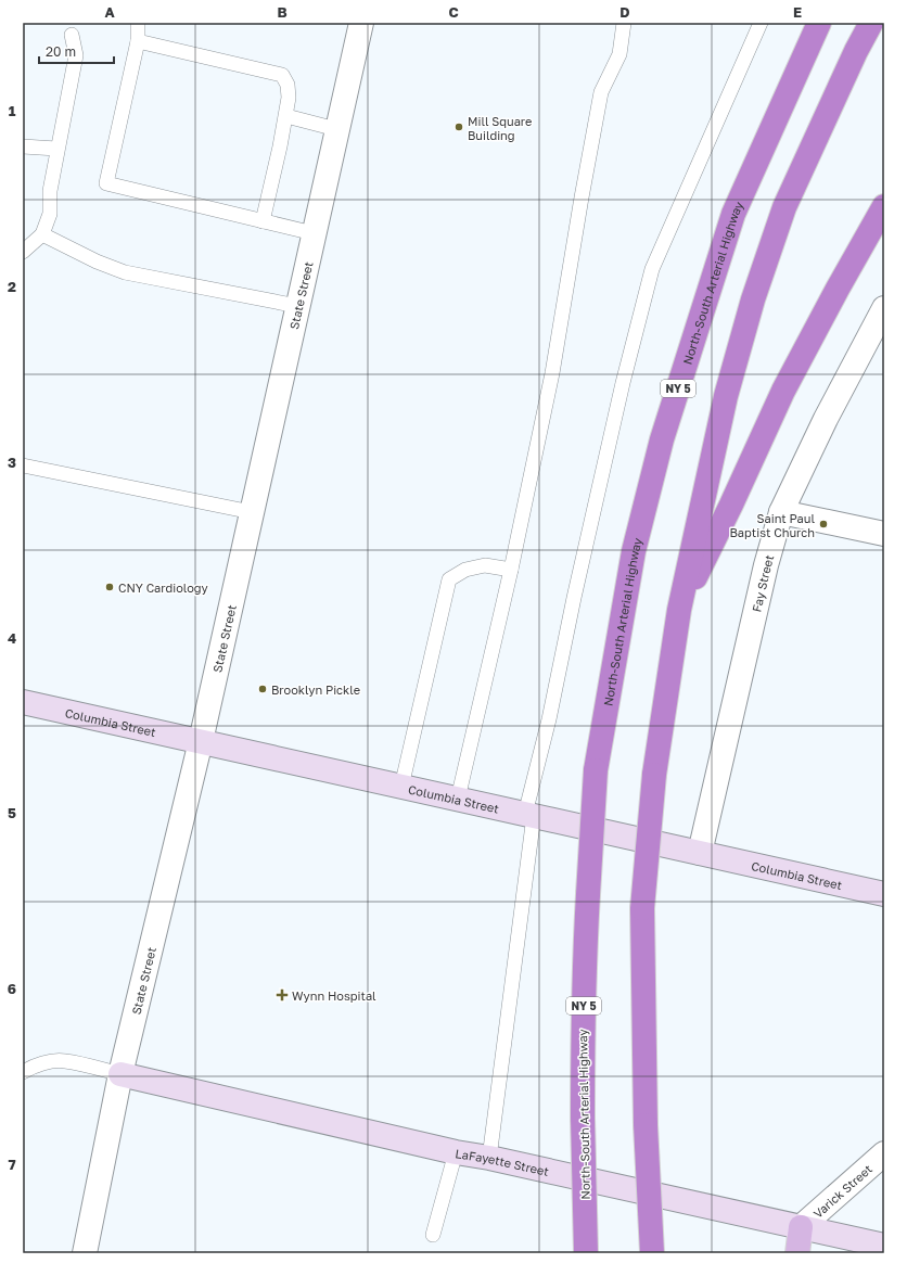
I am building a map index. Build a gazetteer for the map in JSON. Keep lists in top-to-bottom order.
{
  "streets": {
    "highway": ["North-South Arterial Highway", "NY 5"],
    "street": [
      "State Street",
      "Fay Street",
      "Columbia Street",
      "LaFayette Street",
      "Varick Street"
    ]
  },
  "crossings": [
    ["State Street", "Columbia Street"],
    ["State Street", "LaFayette Street"],
    ["Fay Street", "Columbia Street"],
    ["LaFayette Street", "Varick Street"]
  ],
  "places": {
    "other": [
      "Mill Square Building",
      "Saint Paul Baptist Church",
      "CNY Cardiology",
      "Brooklyn Pickle"
    ],
    "health": ["Wynn Hospital"]
  },
  "scale_bar": "20 m",
  "grid": {
    "columns": [
      "A",
      "B",
      "C",
      "D",
      "E"
    ],
    "rows": [
      "1",
      "2",
      "3",
      "4",
      "5",
      "6",
      "7"
    ]
  }
}
